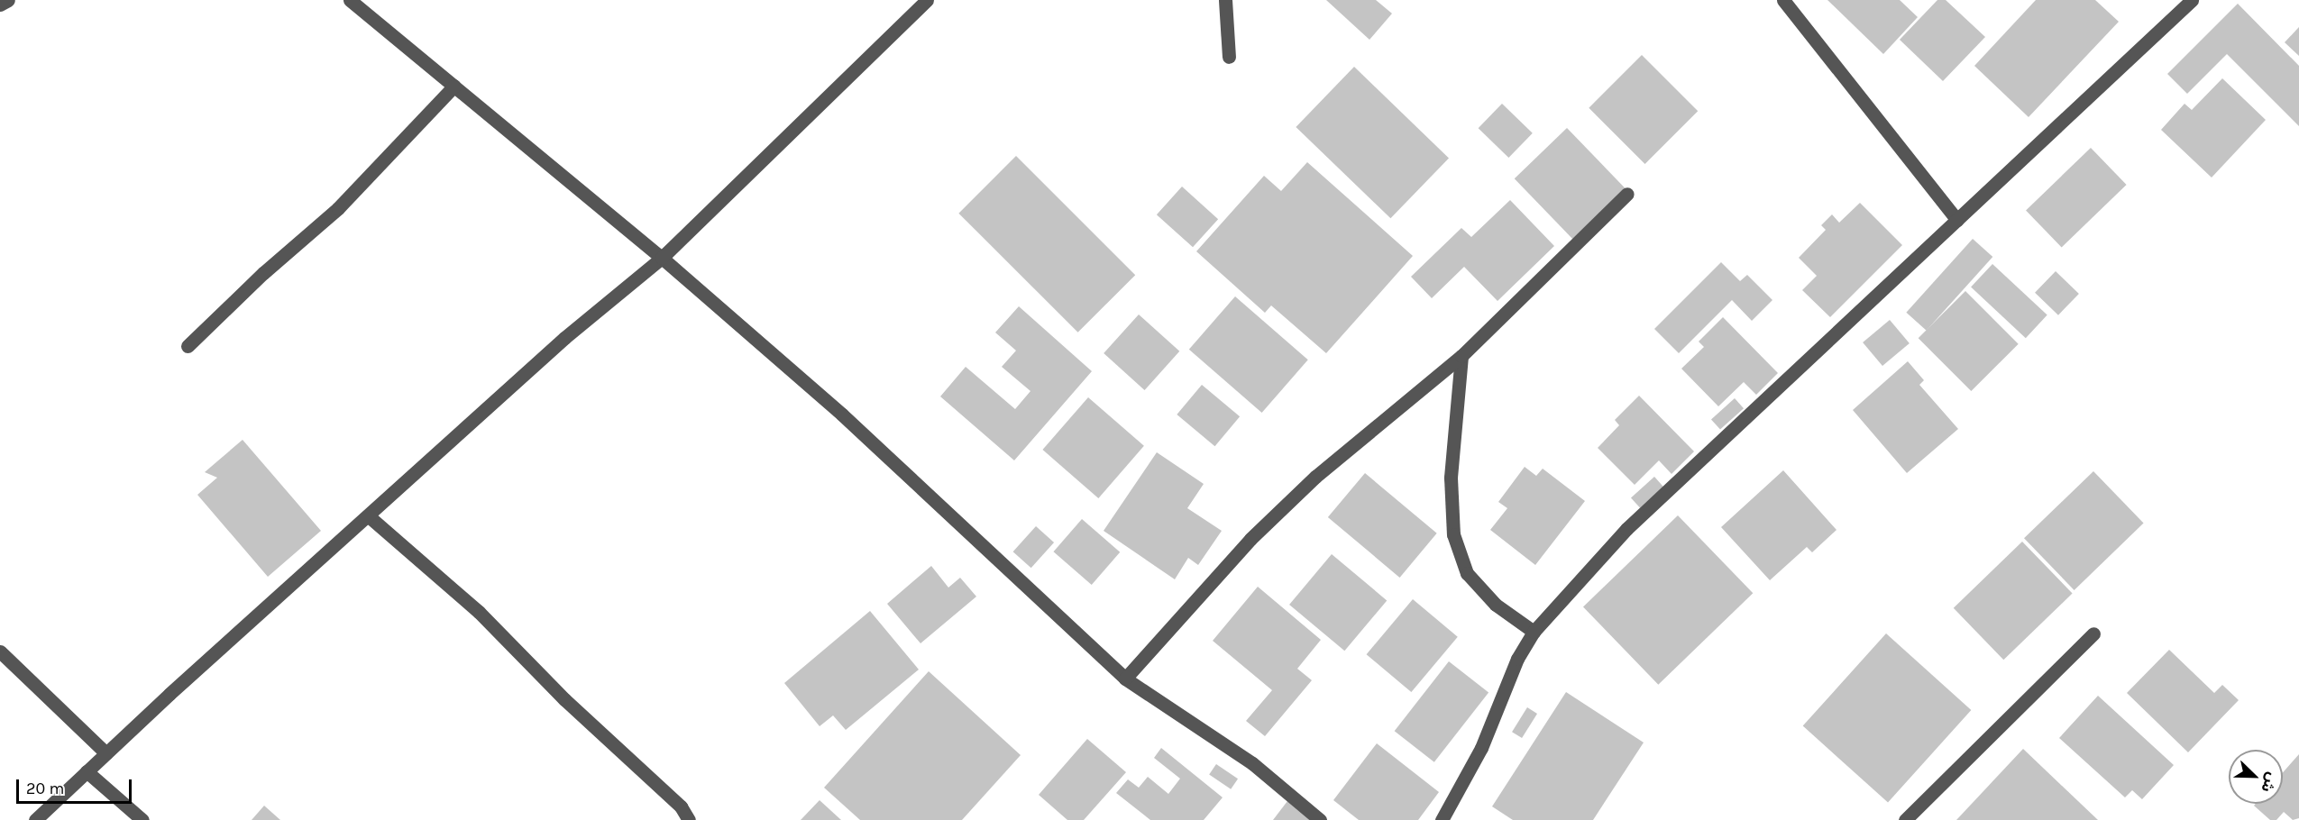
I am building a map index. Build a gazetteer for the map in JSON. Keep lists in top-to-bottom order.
{
  "scale_bar": "20 m",
  "north": "bottom right"
}
